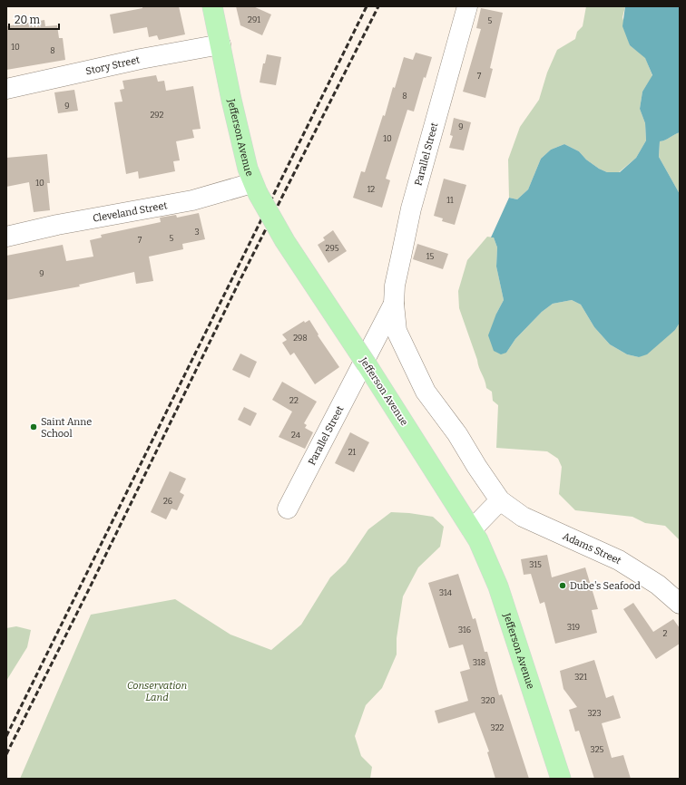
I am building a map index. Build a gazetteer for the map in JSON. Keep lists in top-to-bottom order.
{
  "streets": {
    "main road": ["Jefferson Avenue"],
    "street": [
      "Story Street",
      "Parallel Street",
      "Cleveland Street",
      "Adams Street"
    ]
  },
  "crossings": [
    ["Story Street", "Jefferson Avenue"],
    ["Jefferson Avenue", "Cleveland Street"],
    ["Parallel Street", "Adams Street"]
  ],
  "parks": ["Conservation Land"],
  "places": ["Saint Anne School", "Dube's Seafood"],
  "house_numbers": [
    "291",
    "5",
    "10",
    "8",
    "7",
    "8",
    "9",
    "292",
    "9",
    "10",
    "10",
    "12",
    "11",
    "3",
    "5",
    "7",
    "295",
    "15",
    "9",
    "298",
    "22",
    "24",
    "21",
    "26",
    "315",
    "314",
    "319",
    "316",
    "2",
    "318",
    "321",
    "320",
    "323",
    "322",
    "325"
  ],
  "scale_bar": "20 m"
}
